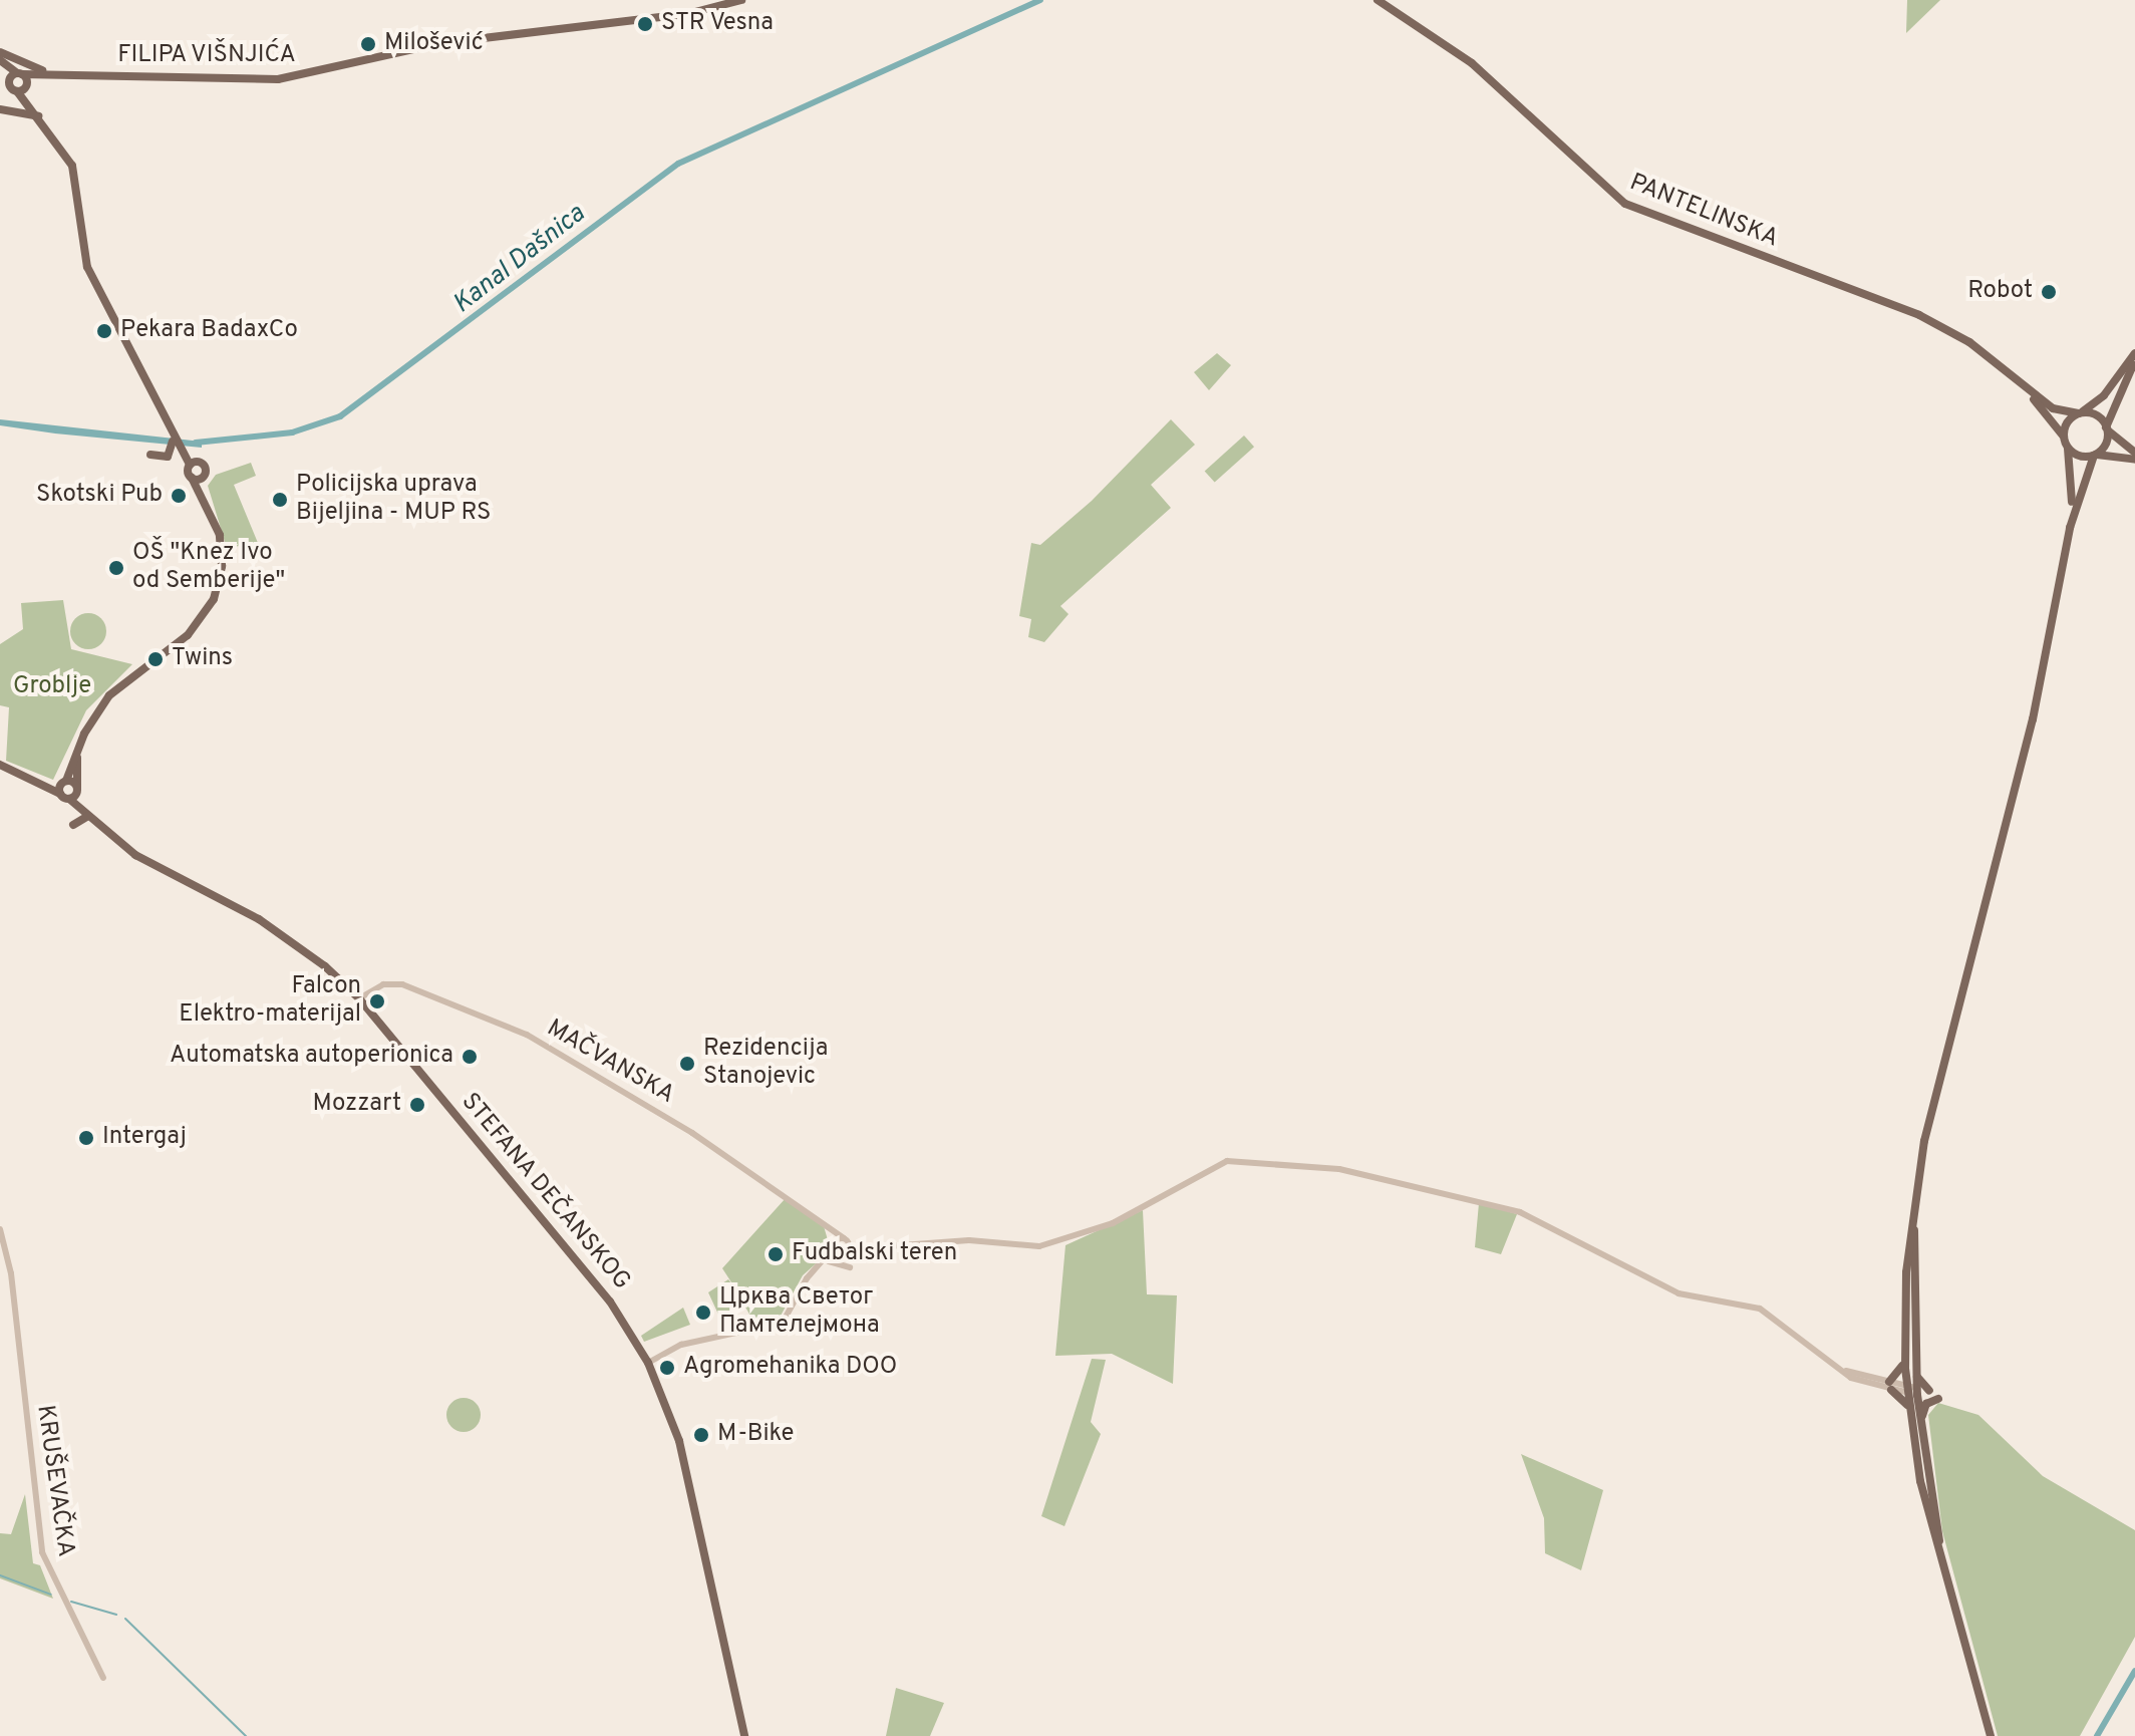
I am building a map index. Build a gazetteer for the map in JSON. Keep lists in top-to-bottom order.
{
  "streets": {
    "main road": ["FILIPA VIŠNJIĆA", "PANTELINSKA", "STEFANA DEČANSKOG"],
    "street": ["MAČVANSKA", "KRUŠEVAČKA"]
  },
  "crossings": [
    ["MAČVANSKA", "STEFANA DEČANSKOG"]
  ],
  "water": ["Kanal Dašnica"],
  "parks": ["Groblje"],
  "places": [
    "STR Vesna",
    "Milošević",
    "Robot",
    "Pekara BadaxCo",
    "Skotski Pub",
    "Policijska uprava Bijeljina - MUP RS",
    "OŠ \"Knez Ivo od Semberije\"",
    "Twins",
    "Falcon Elektro-materijal",
    "Automatska autoperionica",
    "Rezidencija Stanojevic",
    "Mozzart",
    "Intergaj",
    "Fudbalski teren",
    "Црква Светог Памтелејмона",
    "Agromehanika DOO",
    "M-Bike"
  ]
}
